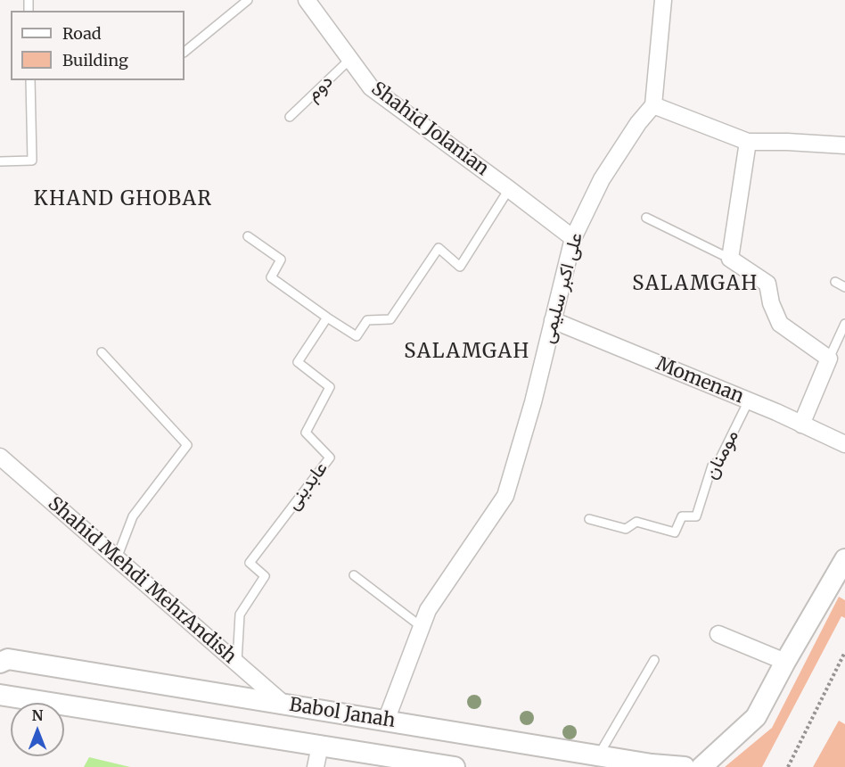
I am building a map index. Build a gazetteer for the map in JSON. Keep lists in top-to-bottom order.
{
  "streets": {
    "street": [
      "Shahid Jolanian",
      "علی اکبر سلیمی",
      "Momenan",
      "Shahid Mehdi MehrAndish",
      "Babol Janah"
    ],
    "lane": ["دوم", "مومنان", "عابدینی"]
  },
  "crossings": [
    ["دوم", "Shahid Jolanian"],
    ["Shahid Jolanian", "علی اکبر سلیمی"],
    ["علی اکبر سلیمی", "Momenan"],
    ["علی اکبر سلیمی", "Babol Janah"],
    ["Momenan", "مومنان"],
    ["عابدینی", "Shahid Mehdi MehrAndish"],
    ["Shahid Mehdi MehrAndish", "Babol Janah"]
  ],
  "districts": ["KHAND GHOBAR", "SALAMGAH", "SALAMGAH"],
  "legend": ["Road", "Building"],
  "north": "top"
}
